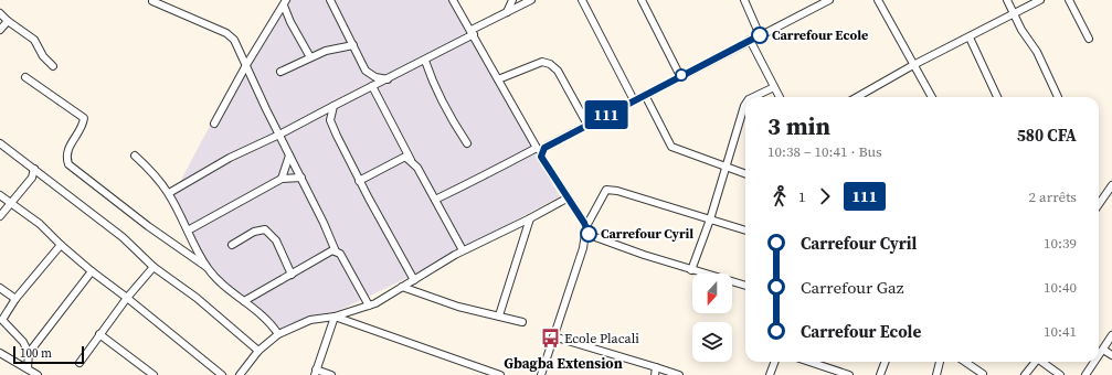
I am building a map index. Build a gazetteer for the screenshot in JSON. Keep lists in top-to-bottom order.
{
  "districts": ["Gbagba Extension"],
  "places": {
    "other": ["Carrefour Ecole", "Carrefour Cyril"],
    "bus stop": ["Ecole Placali"]
  },
  "lines": ["bus line 111"],
  "scale_bar": "100 m",
  "north": "bottom",
  "page": {
    "on_map": "111",
    "heading": ["3 min", "10:38 – 10:41 · Bus", "580 CFA"],
    "legs": ["1", "111", "2 arrêts"],
    "list": [
      {
        "name": "Carrefour Cyril",
        "value": "10:39"
      },
      {
        "name": "Carrefour Gaz",
        "value": "10:40"
      },
      {
        "name": "Carrefour Ecole",
        "value": "10:41"
      }
    ],
    "scale": "100 m"
  }
}
